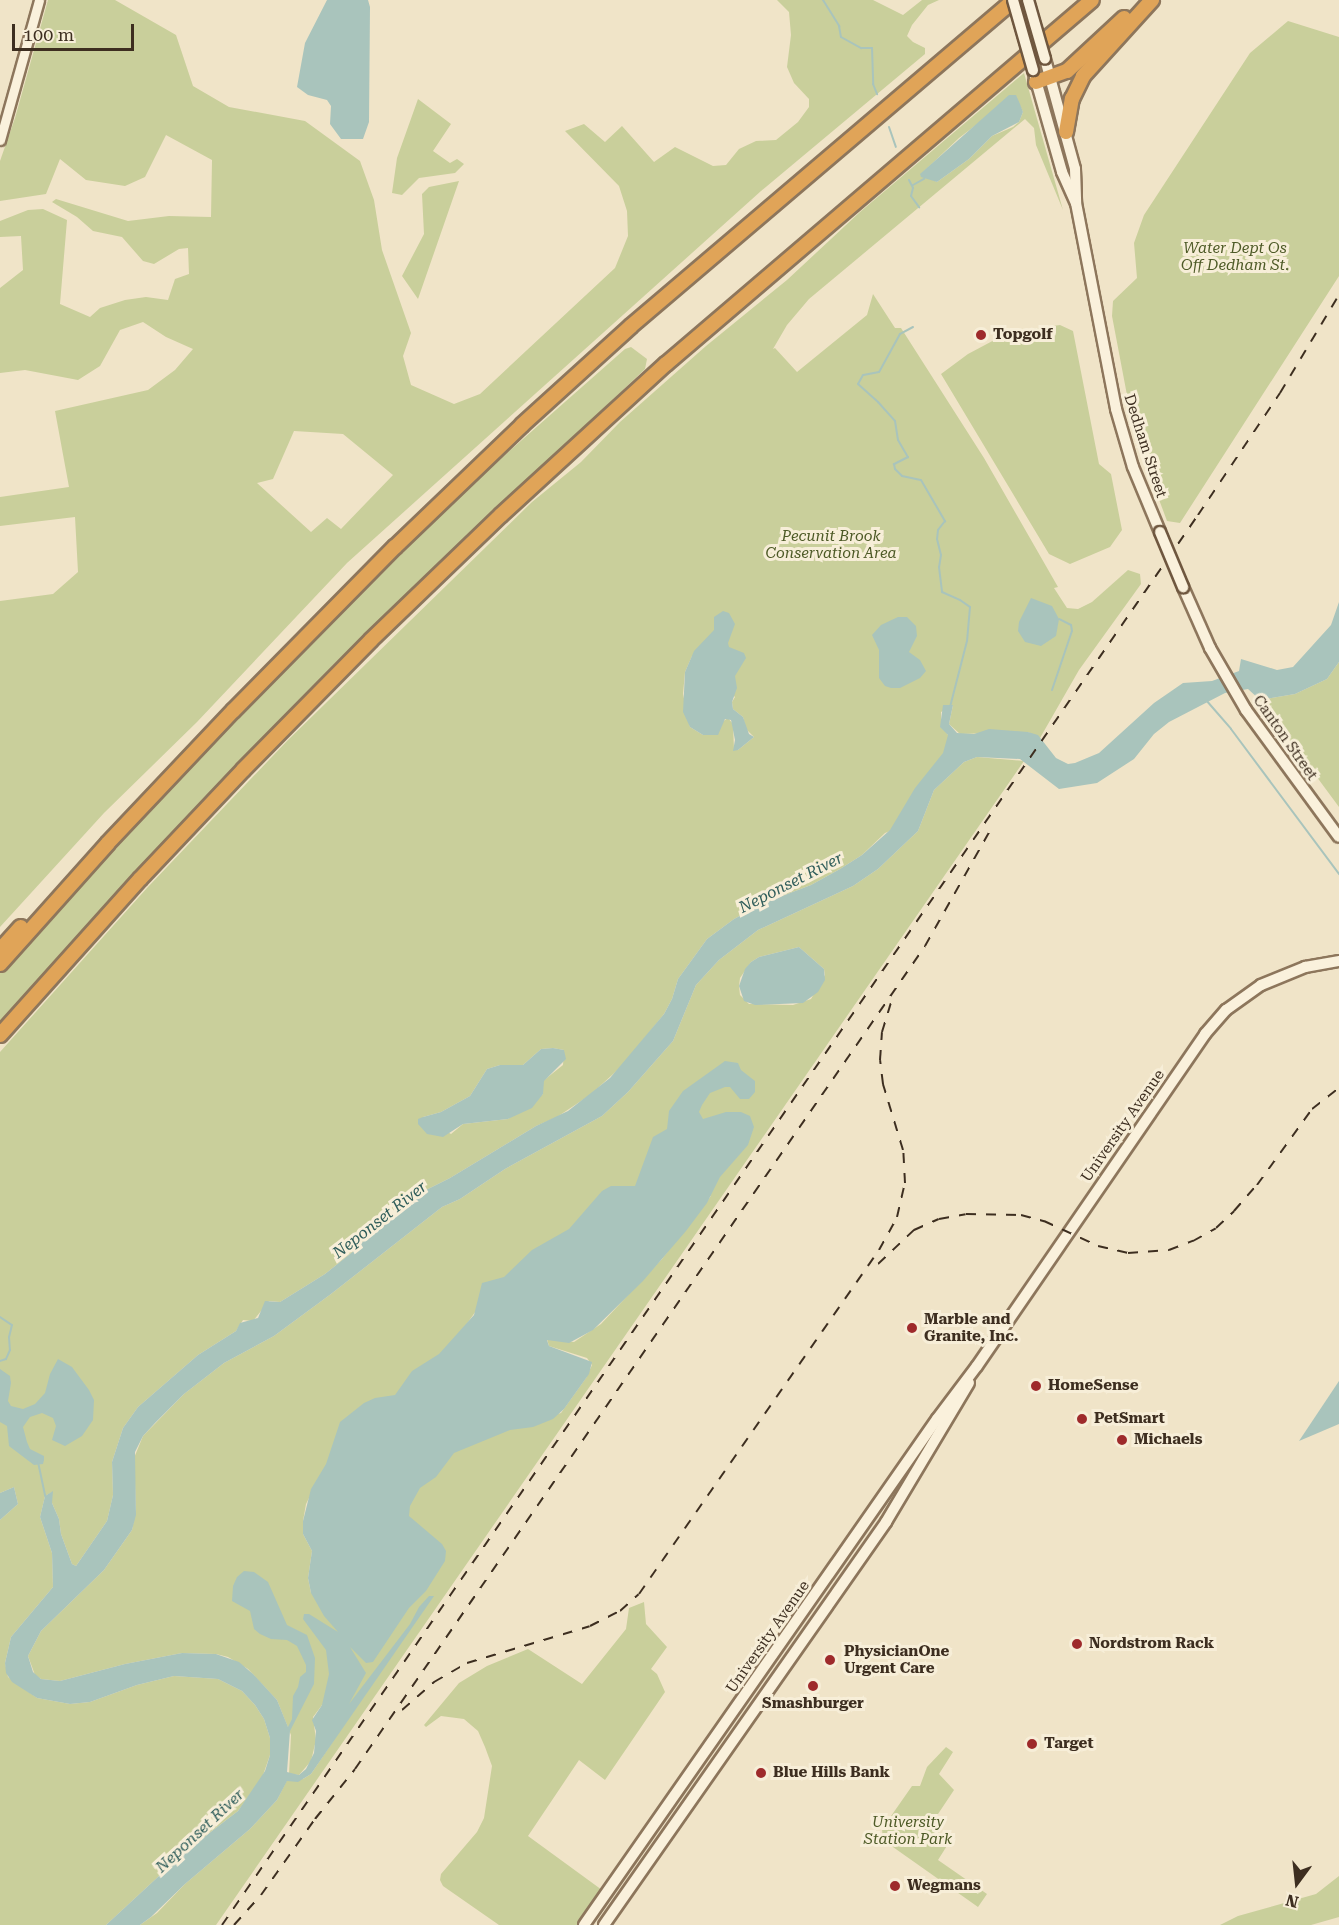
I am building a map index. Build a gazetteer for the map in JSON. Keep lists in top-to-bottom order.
{
  "streets": {
    "main road": ["Dedham Street", "Canton Street", "University Avenue"]
  },
  "crossings": [
    ["Dedham Street", "Canton Street"]
  ],
  "water": ["Neponset River"],
  "parks": ["Water Dept Os Off Dedham St.", "Pecunit Brook Conservation Area", "University Station Park"],
  "places": [
    "Topgolf",
    "Marble and Granite, Inc.",
    "HomeSense",
    "PetSmart",
    "Michaels",
    "Nordstrom Rack",
    "PhysicianOne Urgent Care",
    "Smashburger",
    "Target",
    "Blue Hills Bank",
    "Wegmans"
  ],
  "scale_bar": "100 m",
  "north": "bottom"
}
